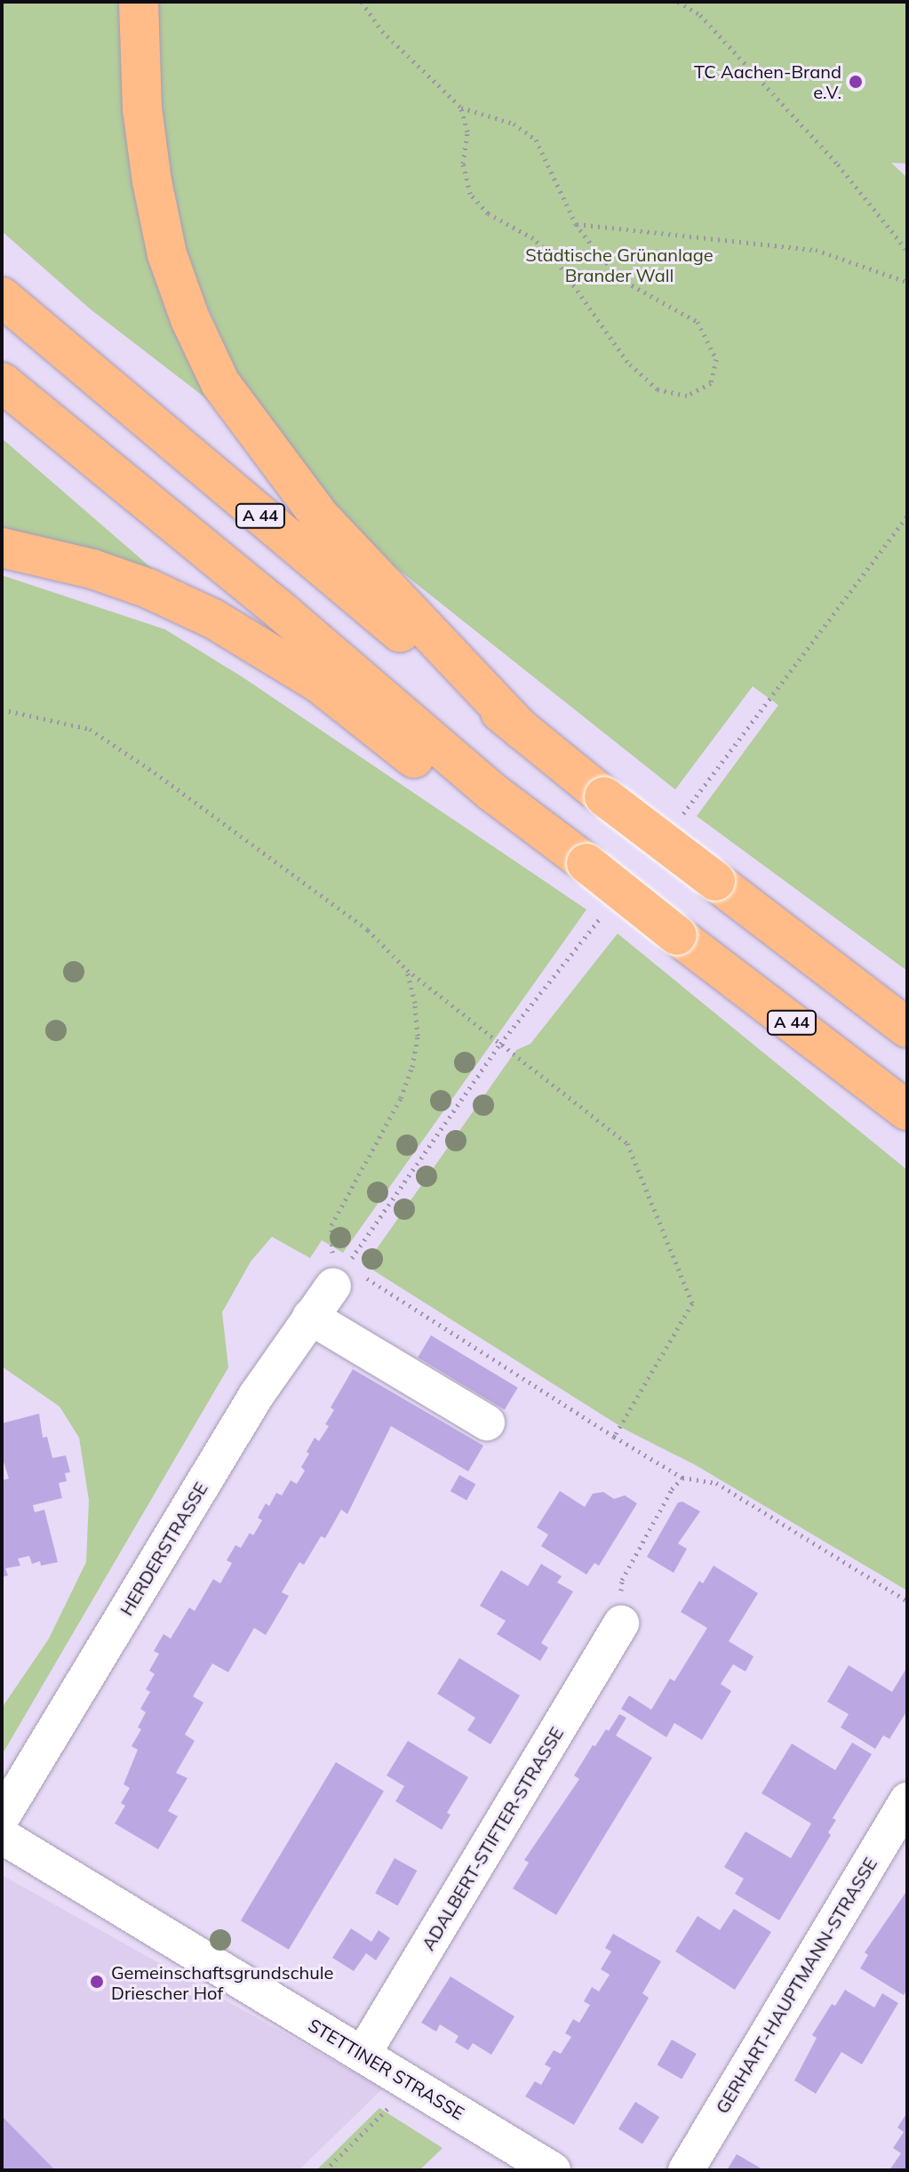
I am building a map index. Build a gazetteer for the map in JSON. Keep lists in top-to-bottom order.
{
  "streets": {
    "highway": ["A 44"],
    "street": [
      "HERDERSTRASSE",
      "ADALBERT-STIFTER-STRASSE",
      "GERHART-HAUPTMANN-STRASSE",
      "STETTINER STRASSE"
    ]
  },
  "crossings": [
    ["ADALBERT-STIFTER-STRASSE", "STETTINER STRASSE"]
  ],
  "parks": ["Städtische Grünanlage Brander Wall"],
  "places": ["TC Aachen-Brand e.V.", "Gemeinschaftsgrundschule Driescher Hof"]
}
